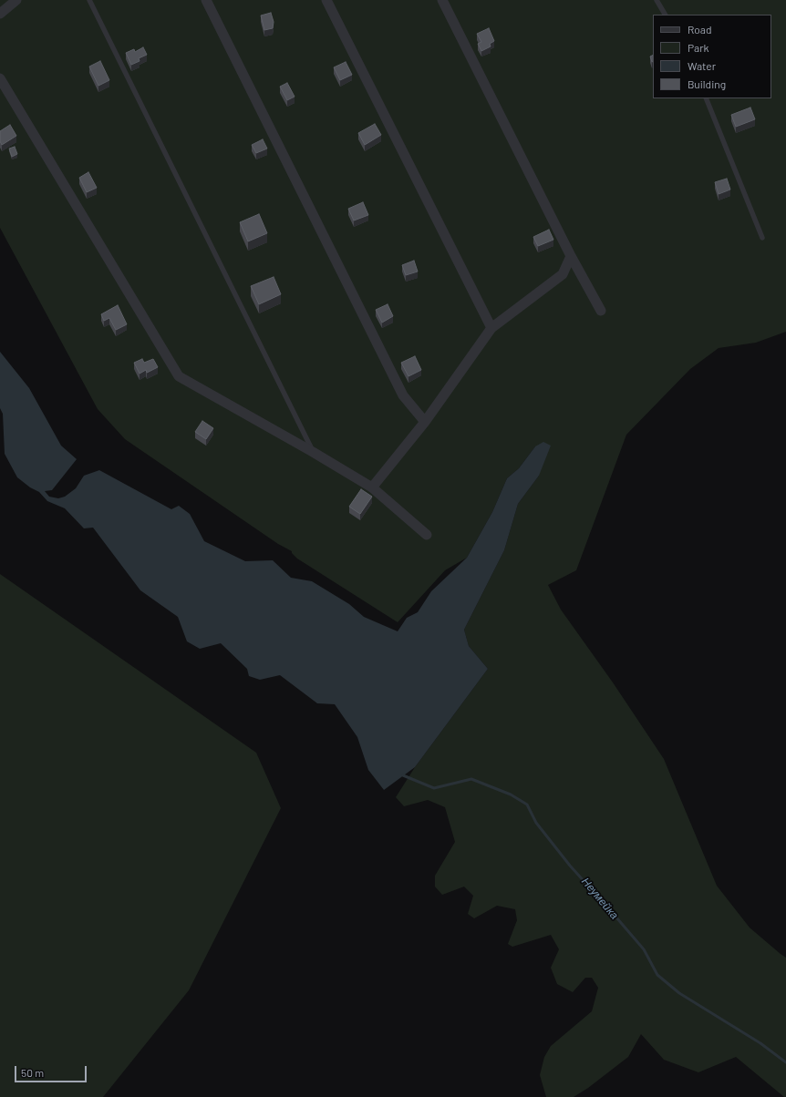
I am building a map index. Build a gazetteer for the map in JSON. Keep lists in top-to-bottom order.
{
  "water": ["Неумейка"],
  "legend": [
    "Road",
    "Park",
    "Water",
    "Building"
  ],
  "scale_bar": "50 m"
}
